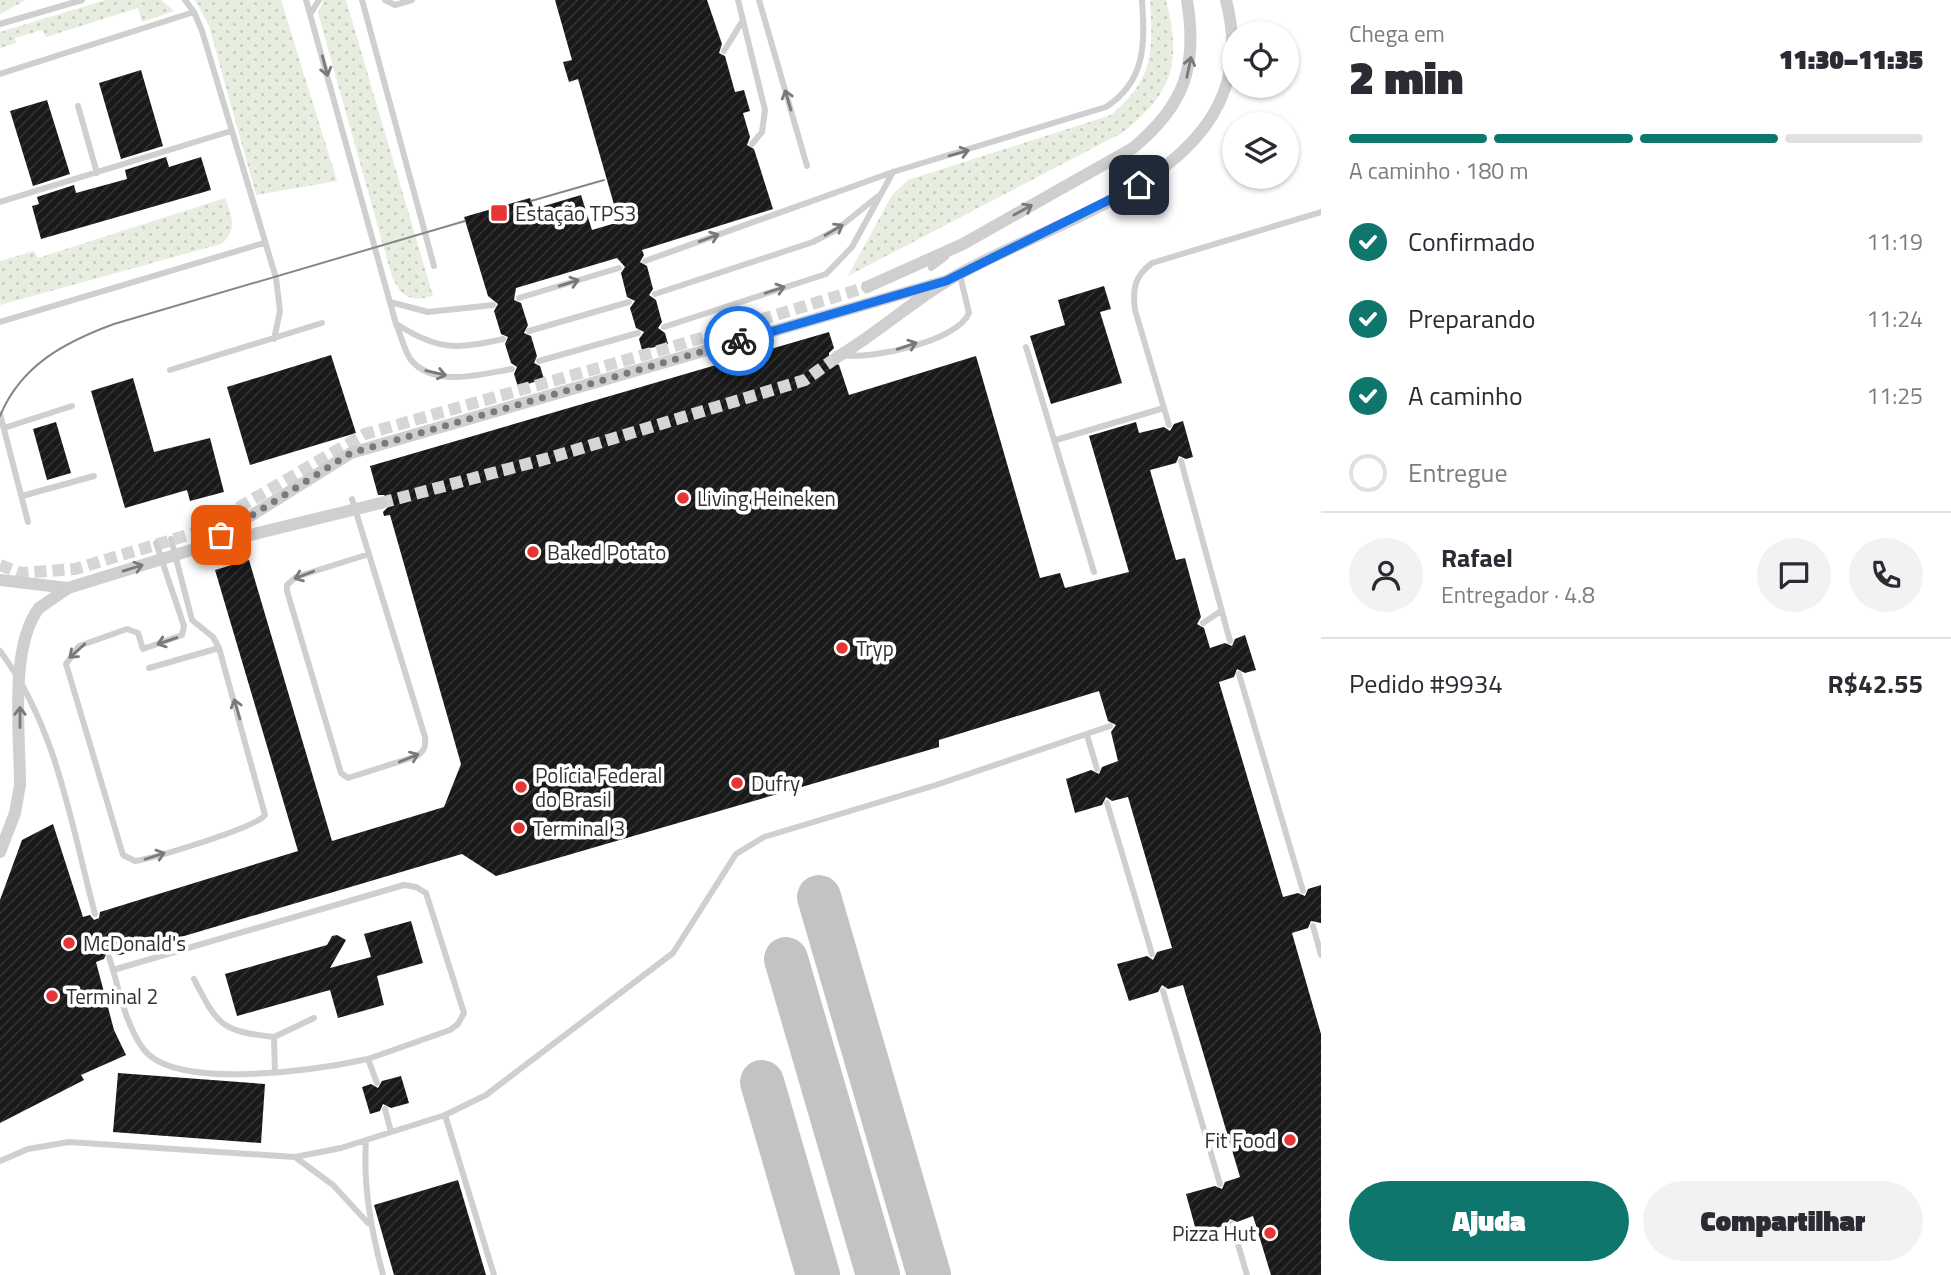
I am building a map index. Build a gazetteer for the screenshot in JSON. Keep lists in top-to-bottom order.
{
  "places": {
    "transit": ["Estação TPS3"],
    "other": [
      "Living Heineken",
      "Baked Potato",
      "Tryp",
      "Dufry",
      "Polícia Federal do Brasil",
      "Terminal 3",
      "McDonald's",
      "Terminal 2",
      "Fit Food",
      "Pizza Hut"
    ]
  },
  "page": {
    "heading": ["2 min", "Chega em", "11:30–11:35"],
    "panel": [
      "Rafael",
      "Entregador · 4.8",
      "Pedido #9934",
      "R$42.55"
    ],
    "bar": "A caminho · 180 m",
    "list": [
      ["Confirmado", "11:19"],
      ["Preparando", "11:24"],
      ["A caminho", "11:25"],
      "Entregue"
    ],
    "buttons": ["Ajuda", "Compartilhar"]
  }
}
